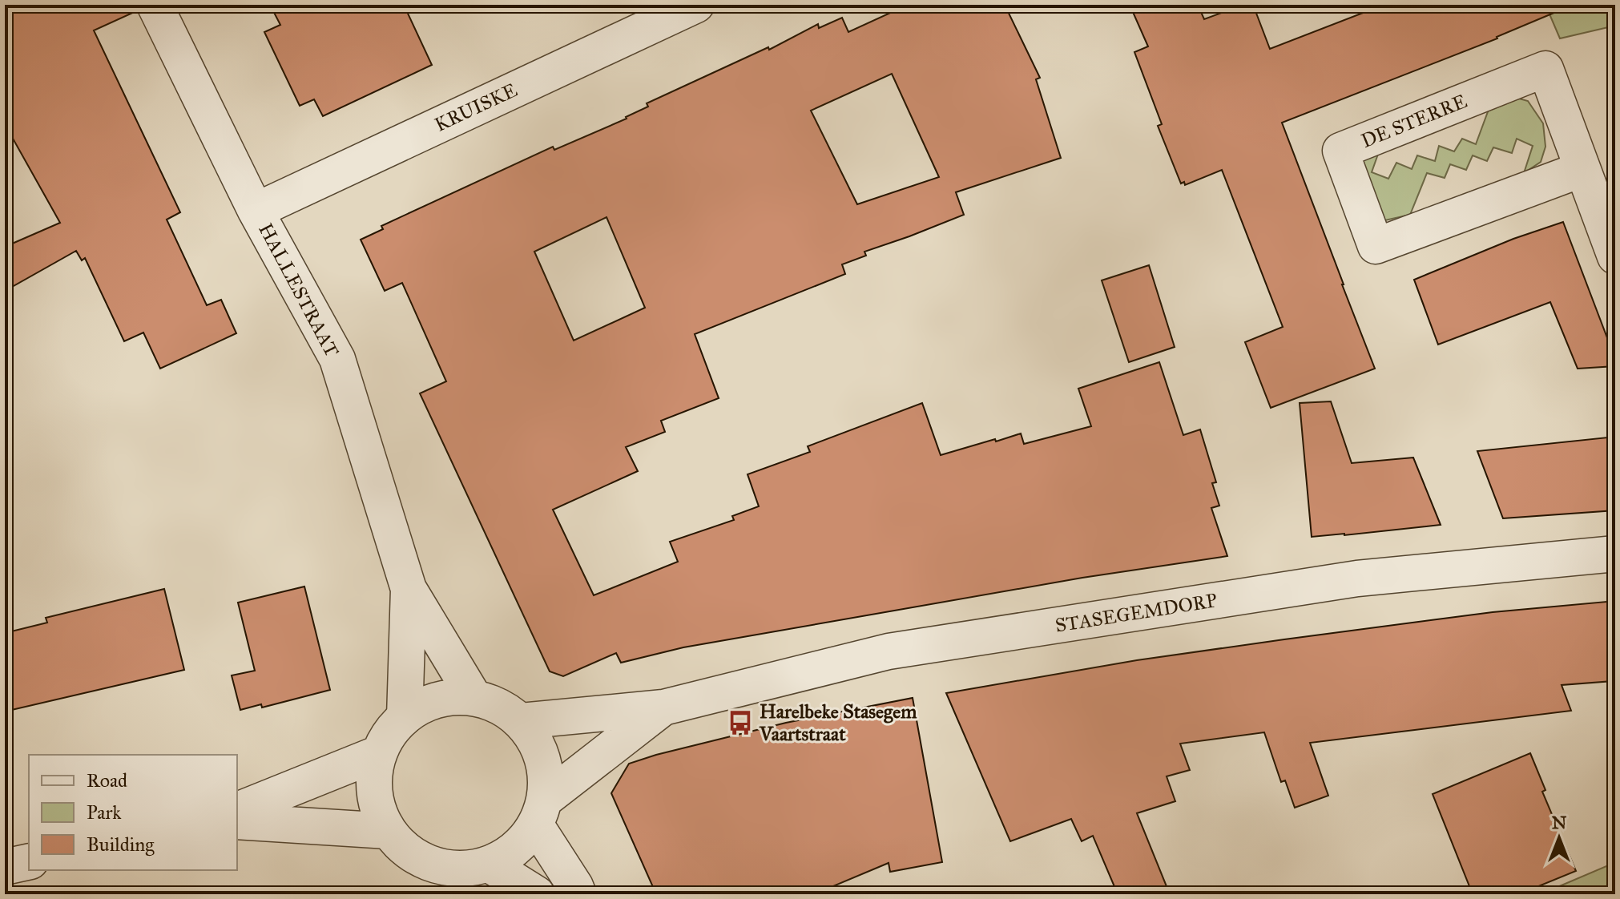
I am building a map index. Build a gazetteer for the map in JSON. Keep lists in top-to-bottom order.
{
  "streets": {
    "street": [
      "KRUISKE",
      "DE STERRE",
      "HALLESTRAAT",
      "STASEGEMDORP"
    ]
  },
  "crossings": [
    ["KRUISKE", "HALLESTRAAT"],
    ["HALLESTRAAT", "STASEGEMDORP"]
  ],
  "places": {
    "bus stop": ["Harelbeke Stasegem Vaartstraat"]
  },
  "legend": ["Road", "Park", "Building"],
  "north": "top"
}
